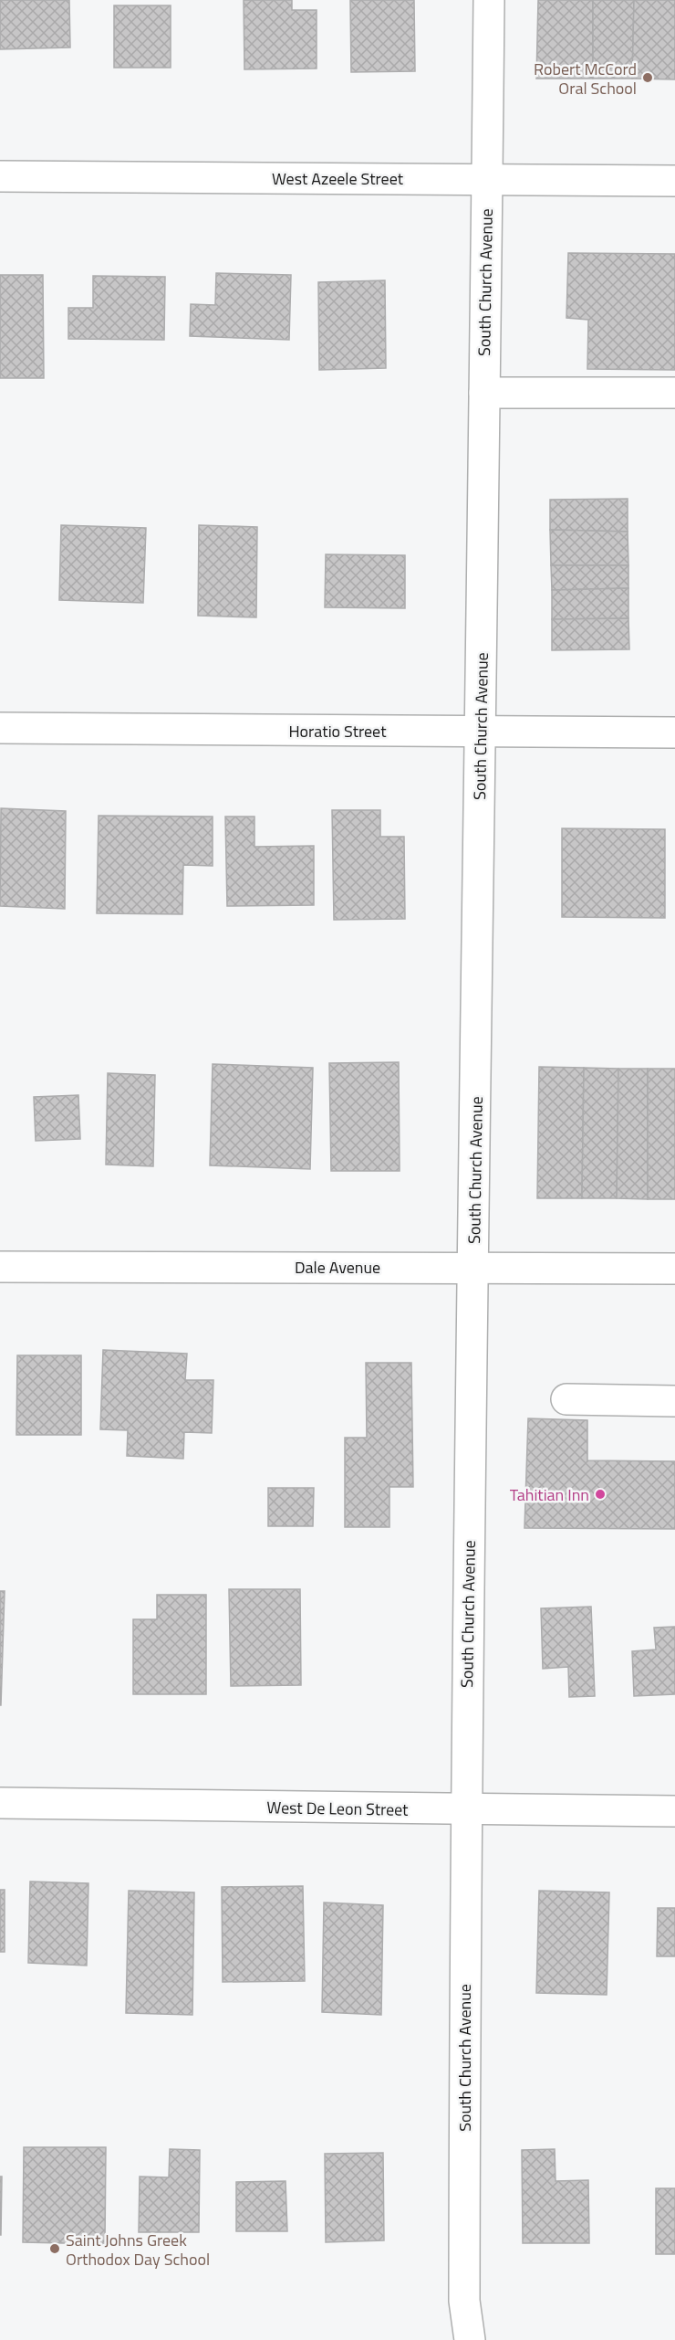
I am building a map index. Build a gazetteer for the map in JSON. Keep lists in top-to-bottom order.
{
  "streets": {
    "street": [
      "West Azeele Street",
      "South Church Avenue",
      "Horatio Street",
      "Dale Avenue",
      "West De Leon Street"
    ]
  },
  "crossings": [
    ["West Azeele Street", "South Church Avenue"],
    ["South Church Avenue", "Horatio Street"],
    ["South Church Avenue", "Dale Avenue"],
    ["South Church Avenue", "West De Leon Street"]
  ],
  "places": ["Robert McCord Oral School", "Tahitian Inn", "Saint Johns Greek Orthodox Day School"]
}
